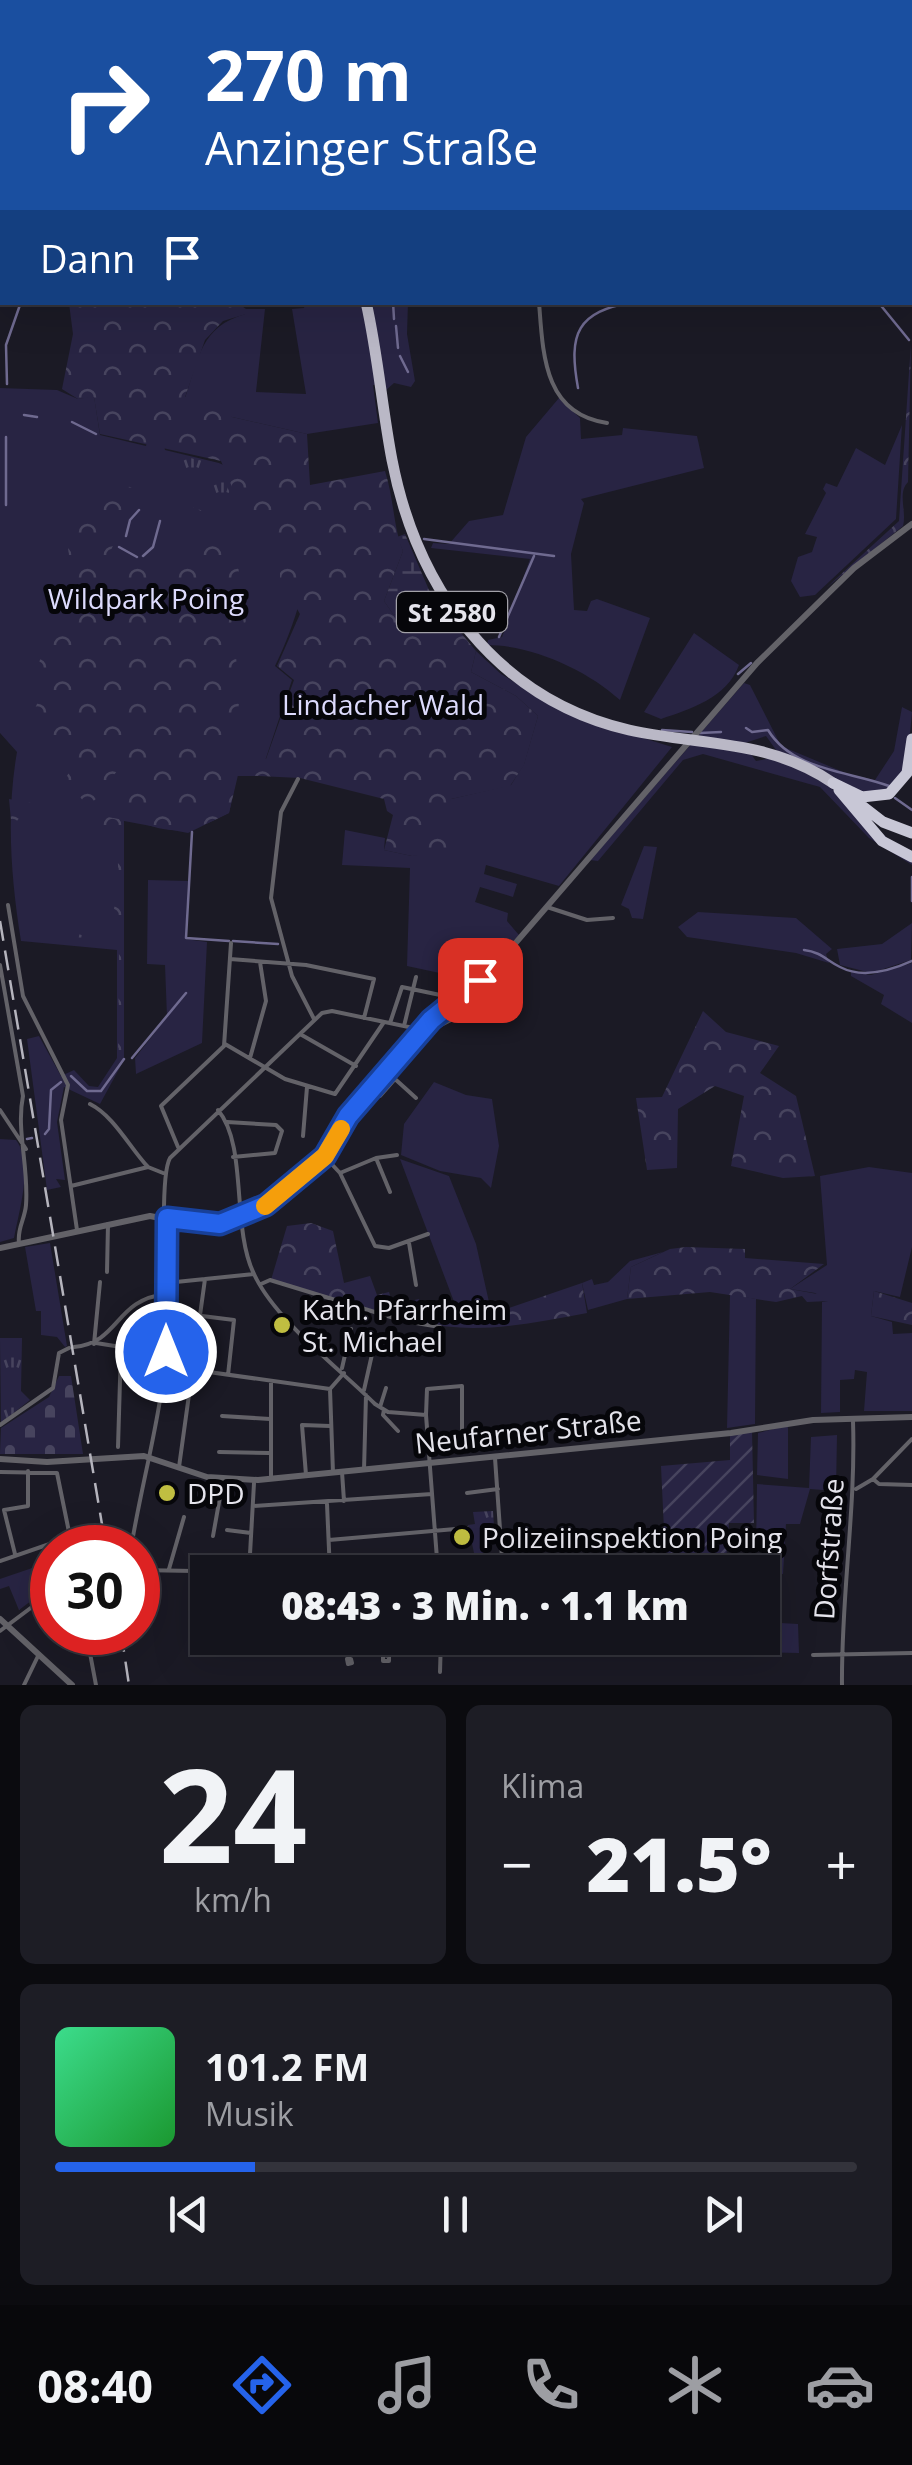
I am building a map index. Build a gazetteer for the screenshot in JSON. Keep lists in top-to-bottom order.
{
  "streets": {
    "highway": ["St 2580"],
    "street": ["Neufarner Straße", "Dorfstraße"]
  },
  "crossings": [
    ["Neufarner Straße", "Dorfstraße"]
  ],
  "parks": ["Wildpark Poing", "Lindacher Wald"],
  "places": ["Kath. Pfarrheim St. Michael", "DPD", "Polizeiinspektion Poing"],
  "page": {
    "turn": ["270 m", "Anzinger Straße"],
    "then": "Dann",
    "limit": "30",
    "trip": "08:43 · 3 Min. · 1.1 km",
    "tile": [
      ["24", "km/h"],
      "Klima"
    ],
    "heat": ["−", "21.5°", "+"],
    "song": ["101.2 FM", "Musik"],
    "tabs": "08:40"
  }
}
